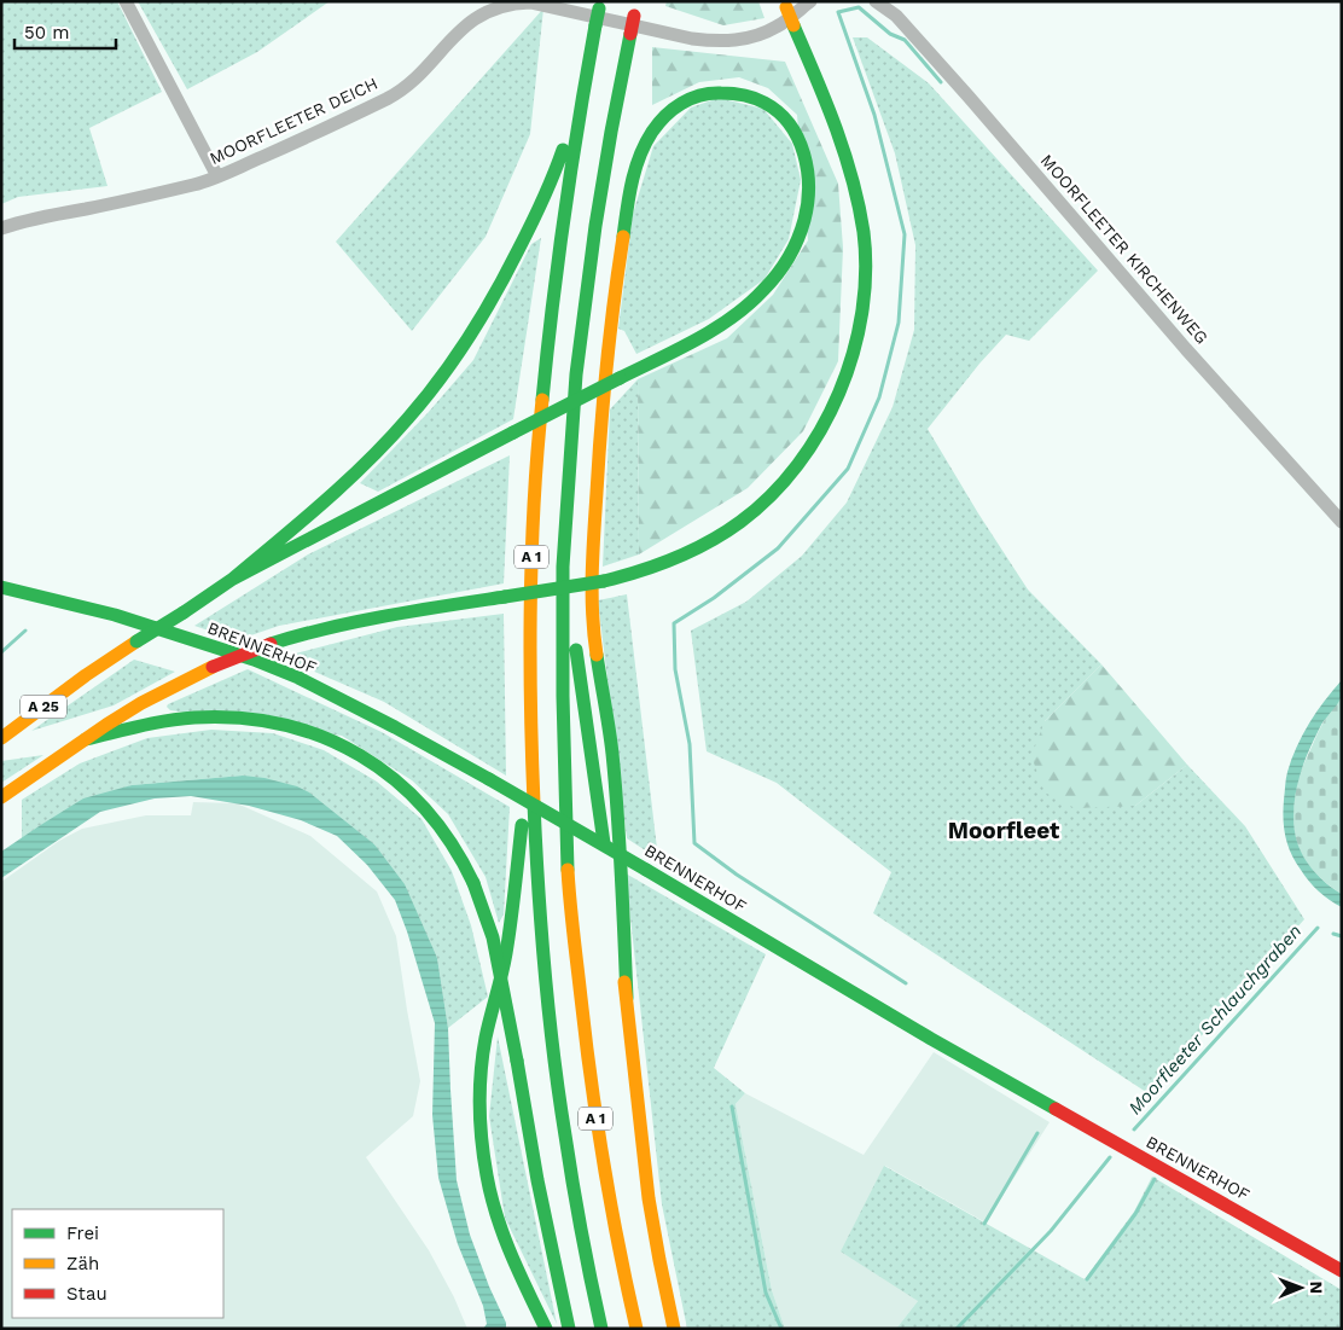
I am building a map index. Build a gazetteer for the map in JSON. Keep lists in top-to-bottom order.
{
  "streets": {
    "main road": ["A 1", "BRENNERHOF", "A 25"],
    "street": ["MOORFLEETER DEICH", "MOORFLEETER KIRCHENWEG"]
  },
  "districts": ["Moorfleet"],
  "water": ["Moorfleeter Schlauchgraben"],
  "legend": ["Frei", "Zäh", "Stau"],
  "scale_bar": "50 m",
  "north": "right"
}
